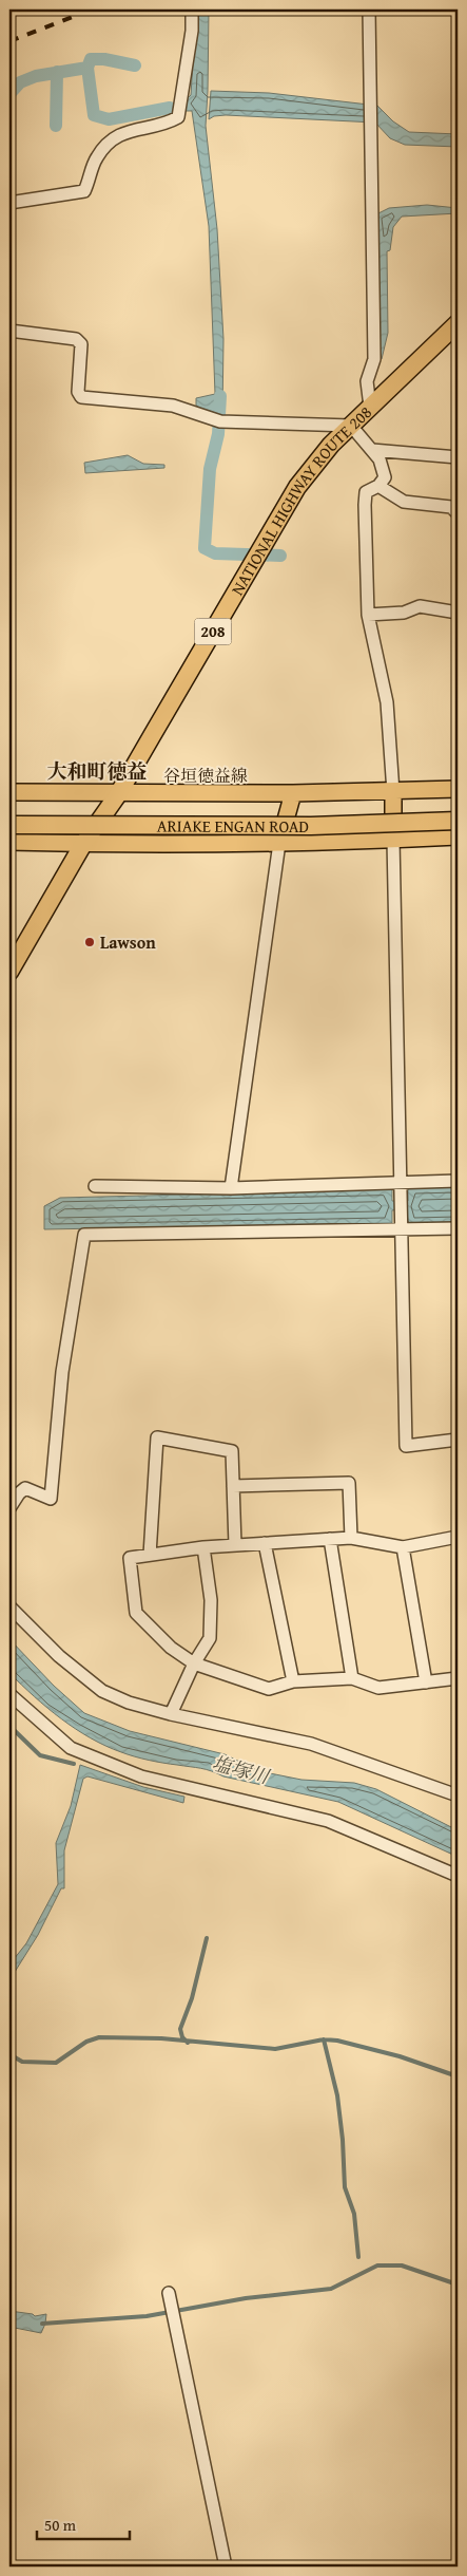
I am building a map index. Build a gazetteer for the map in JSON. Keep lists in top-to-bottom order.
{
  "streets": {
    "highway": ["NATIONAL HIGHWAY ROUTE 208", "208", "ARIAKE ENGAN ROAD"],
    "main road": ["谷垣徳益線"]
  },
  "crossings": [
    ["NATIONAL HIGHWAY ROUTE 208", "谷垣徳益線"]
  ],
  "districts": ["大和町徳益"],
  "water": ["塩塚川"],
  "places": ["Lawson"],
  "scale_bar": "50 m"
}
